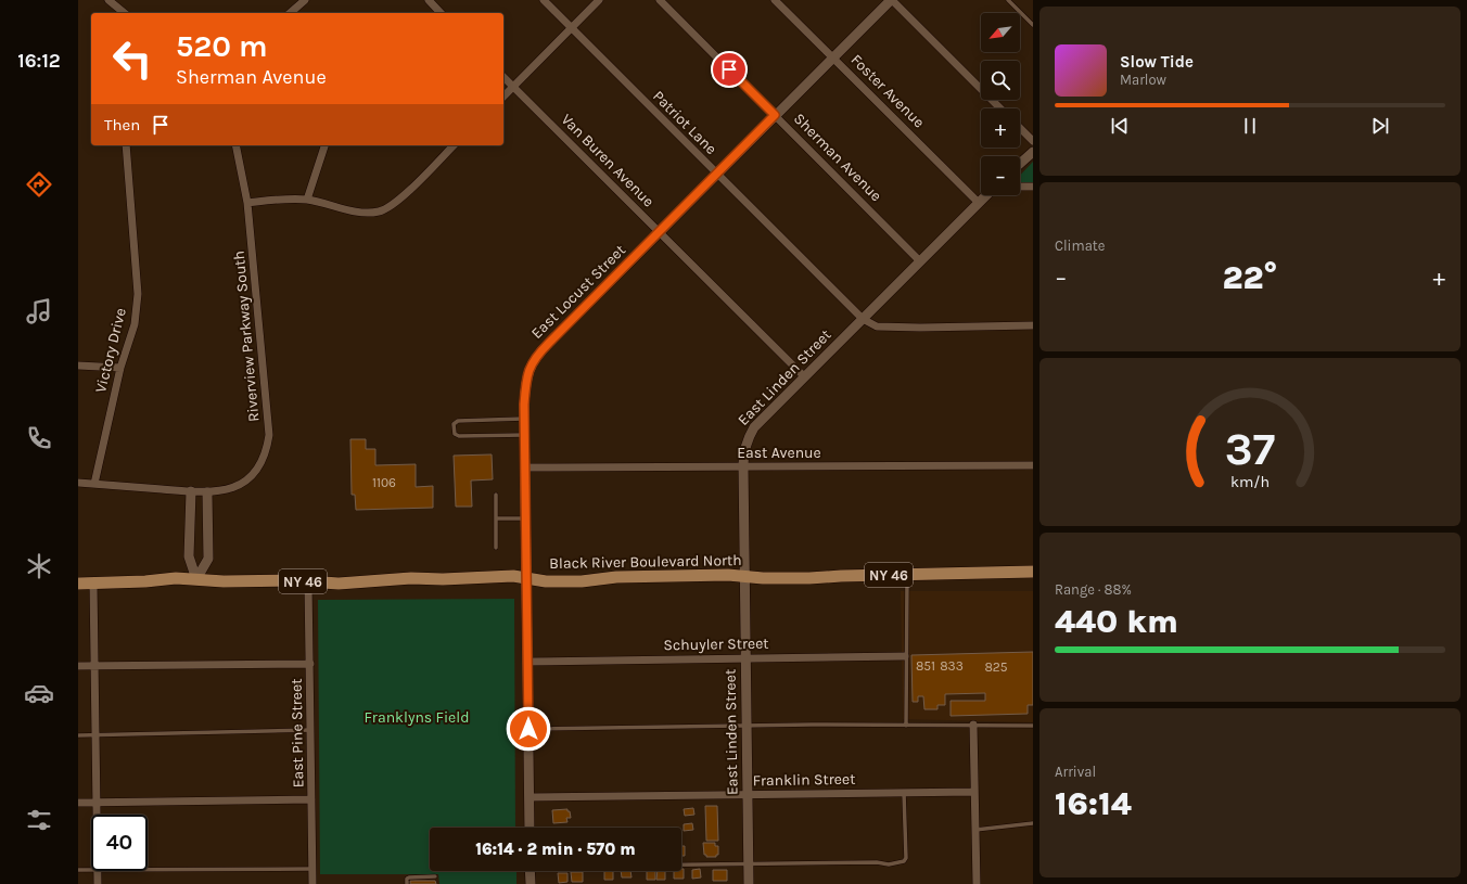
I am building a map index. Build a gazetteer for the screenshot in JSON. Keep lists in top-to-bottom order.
{
  "streets": {
    "main road": ["Black River Boulevard North", "NY 46"],
    "street": [
      "Foster Avenue",
      "Patriot Lane",
      "Sherman Avenue",
      "Van Buren Avenue",
      "East Locust Street",
      "Riverview Parkway South",
      "Victory Drive",
      "East Linden Street",
      "East Avenue",
      "Schuyler Street",
      "East Pine Street",
      "Franklin Street"
    ]
  },
  "crossings": [
    ["Foster Avenue", "East Locust Street"],
    ["Foster Avenue", "East Linden Street"],
    ["Patriot Lane", "East Locust Street"],
    ["Patriot Lane", "East Linden Street"],
    ["Sherman Avenue", "East Locust Street"],
    ["Sherman Avenue", "East Linden Street"],
    ["Van Buren Avenue", "East Locust Street"],
    ["Van Buren Avenue", "East Linden Street"],
    ["East Locust Street", "East Avenue"],
    ["East Locust Street", "Black River Boulevard North"],
    ["East Locust Street", "Schuyler Street"],
    ["East Locust Street", "Franklin Street"],
    ["Riverview Parkway South", "Victory Drive"],
    ["East Linden Street", "East Avenue"],
    ["East Linden Street", "Black River Boulevard North"],
    ["East Linden Street", "Schuyler Street"],
    ["East Linden Street", "Franklin Street"],
    ["Black River Boulevard North", "East Pine Street"]
  ],
  "parks": ["Franklyns Field"],
  "house_numbers": [
    "1106",
    "851",
    "833",
    "825"
  ],
  "north": "bottom left",
  "page": {
    "tabs": "16:12",
    "map_buttons": ["+", "−"],
    "turn": ["520 m", "Sherman Avenue"],
    "song": ["Slow Tide", "Marlow"],
    "then": "Then",
    "tile": [
      "Climate",
      ["Range · 88%", "440 km"],
      ["Arrival", "16:14"]
    ],
    "heat": ["−", "22°", "+"],
    "limit": "40",
    "trip": "16:14 · 2 min · 570 m",
    "gauge": ["37", "km/h"]
  }
}
